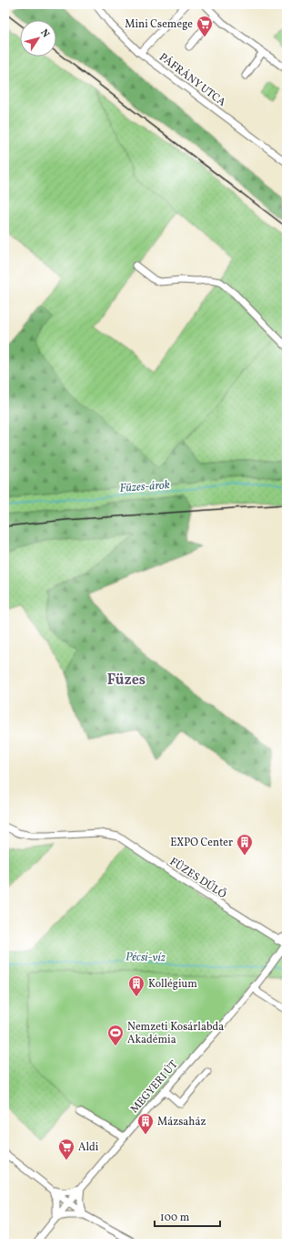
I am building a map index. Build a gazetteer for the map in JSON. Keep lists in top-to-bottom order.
{
  "streets": {
    "street": ["PÁFRÁNY UTCA", "FÜZES DŰLŐ", "MEGYERI ÚT"]
  },
  "crossings": [
    ["FÜZES DŰLŐ", "MEGYERI ÚT"]
  ],
  "districts": ["Füzes"],
  "water": ["Füzes-árok", "Pécsi-víz"],
  "places": {
    "supermarket": ["Mini Csemege", "Aldi"],
    "building": ["EXPO Center", "Kollégium", "Mázsaház"],
    "sports": ["Nemzeti Kosárlabda Akadémia"]
  },
  "scale_bar": "100 m",
  "north": "top right"
}
